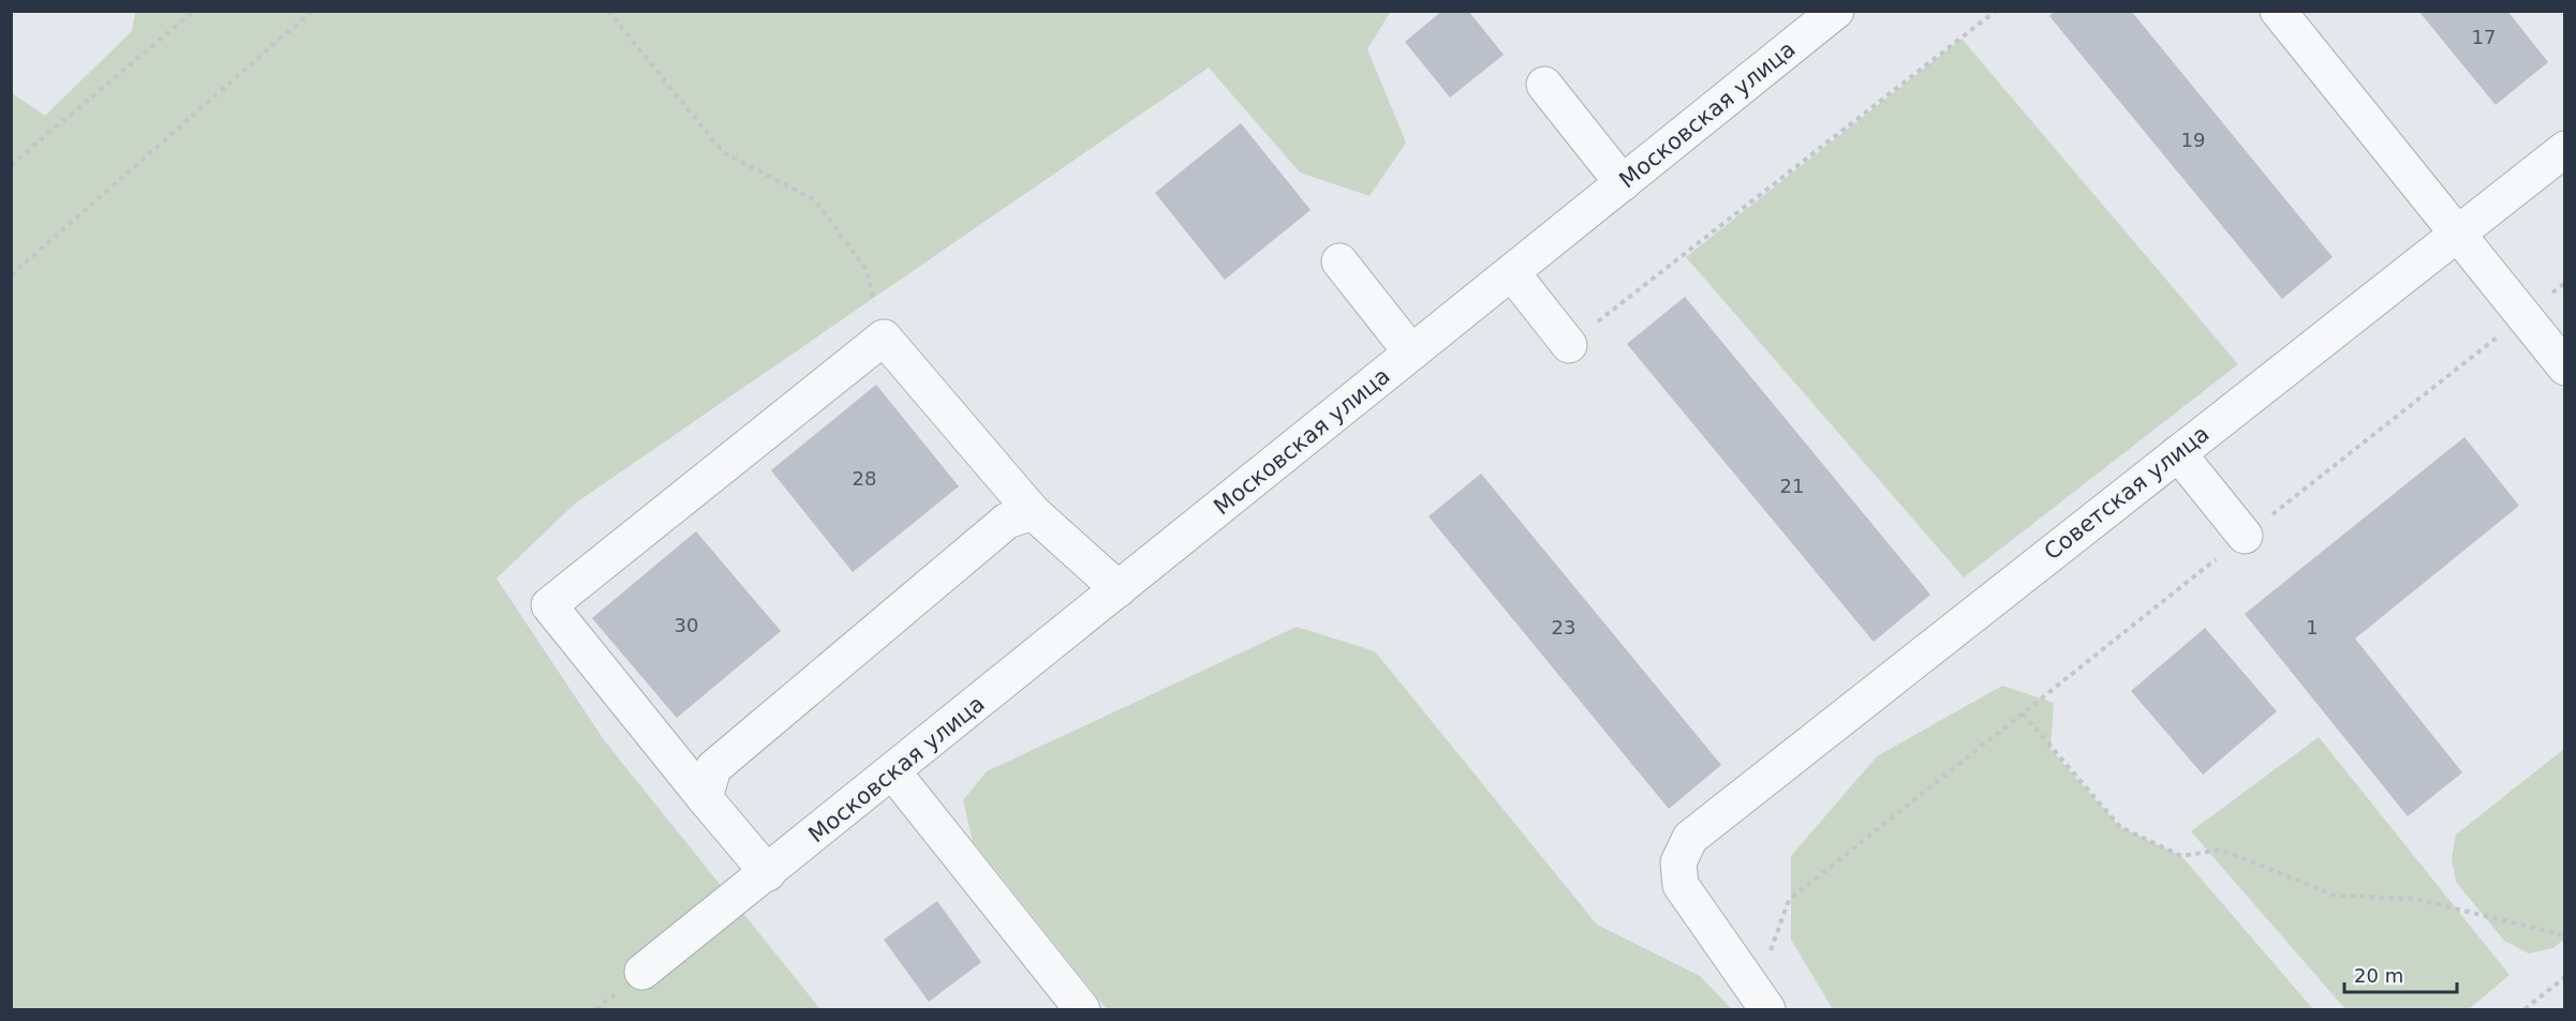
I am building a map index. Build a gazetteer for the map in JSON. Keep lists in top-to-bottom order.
{
  "streets": {
    "street": ["Московская улица", "Советская улица"]
  },
  "house_numbers": [
    "17",
    "19",
    "28",
    "21",
    "30",
    "23",
    "1"
  ],
  "scale_bar": "20 m"
}
